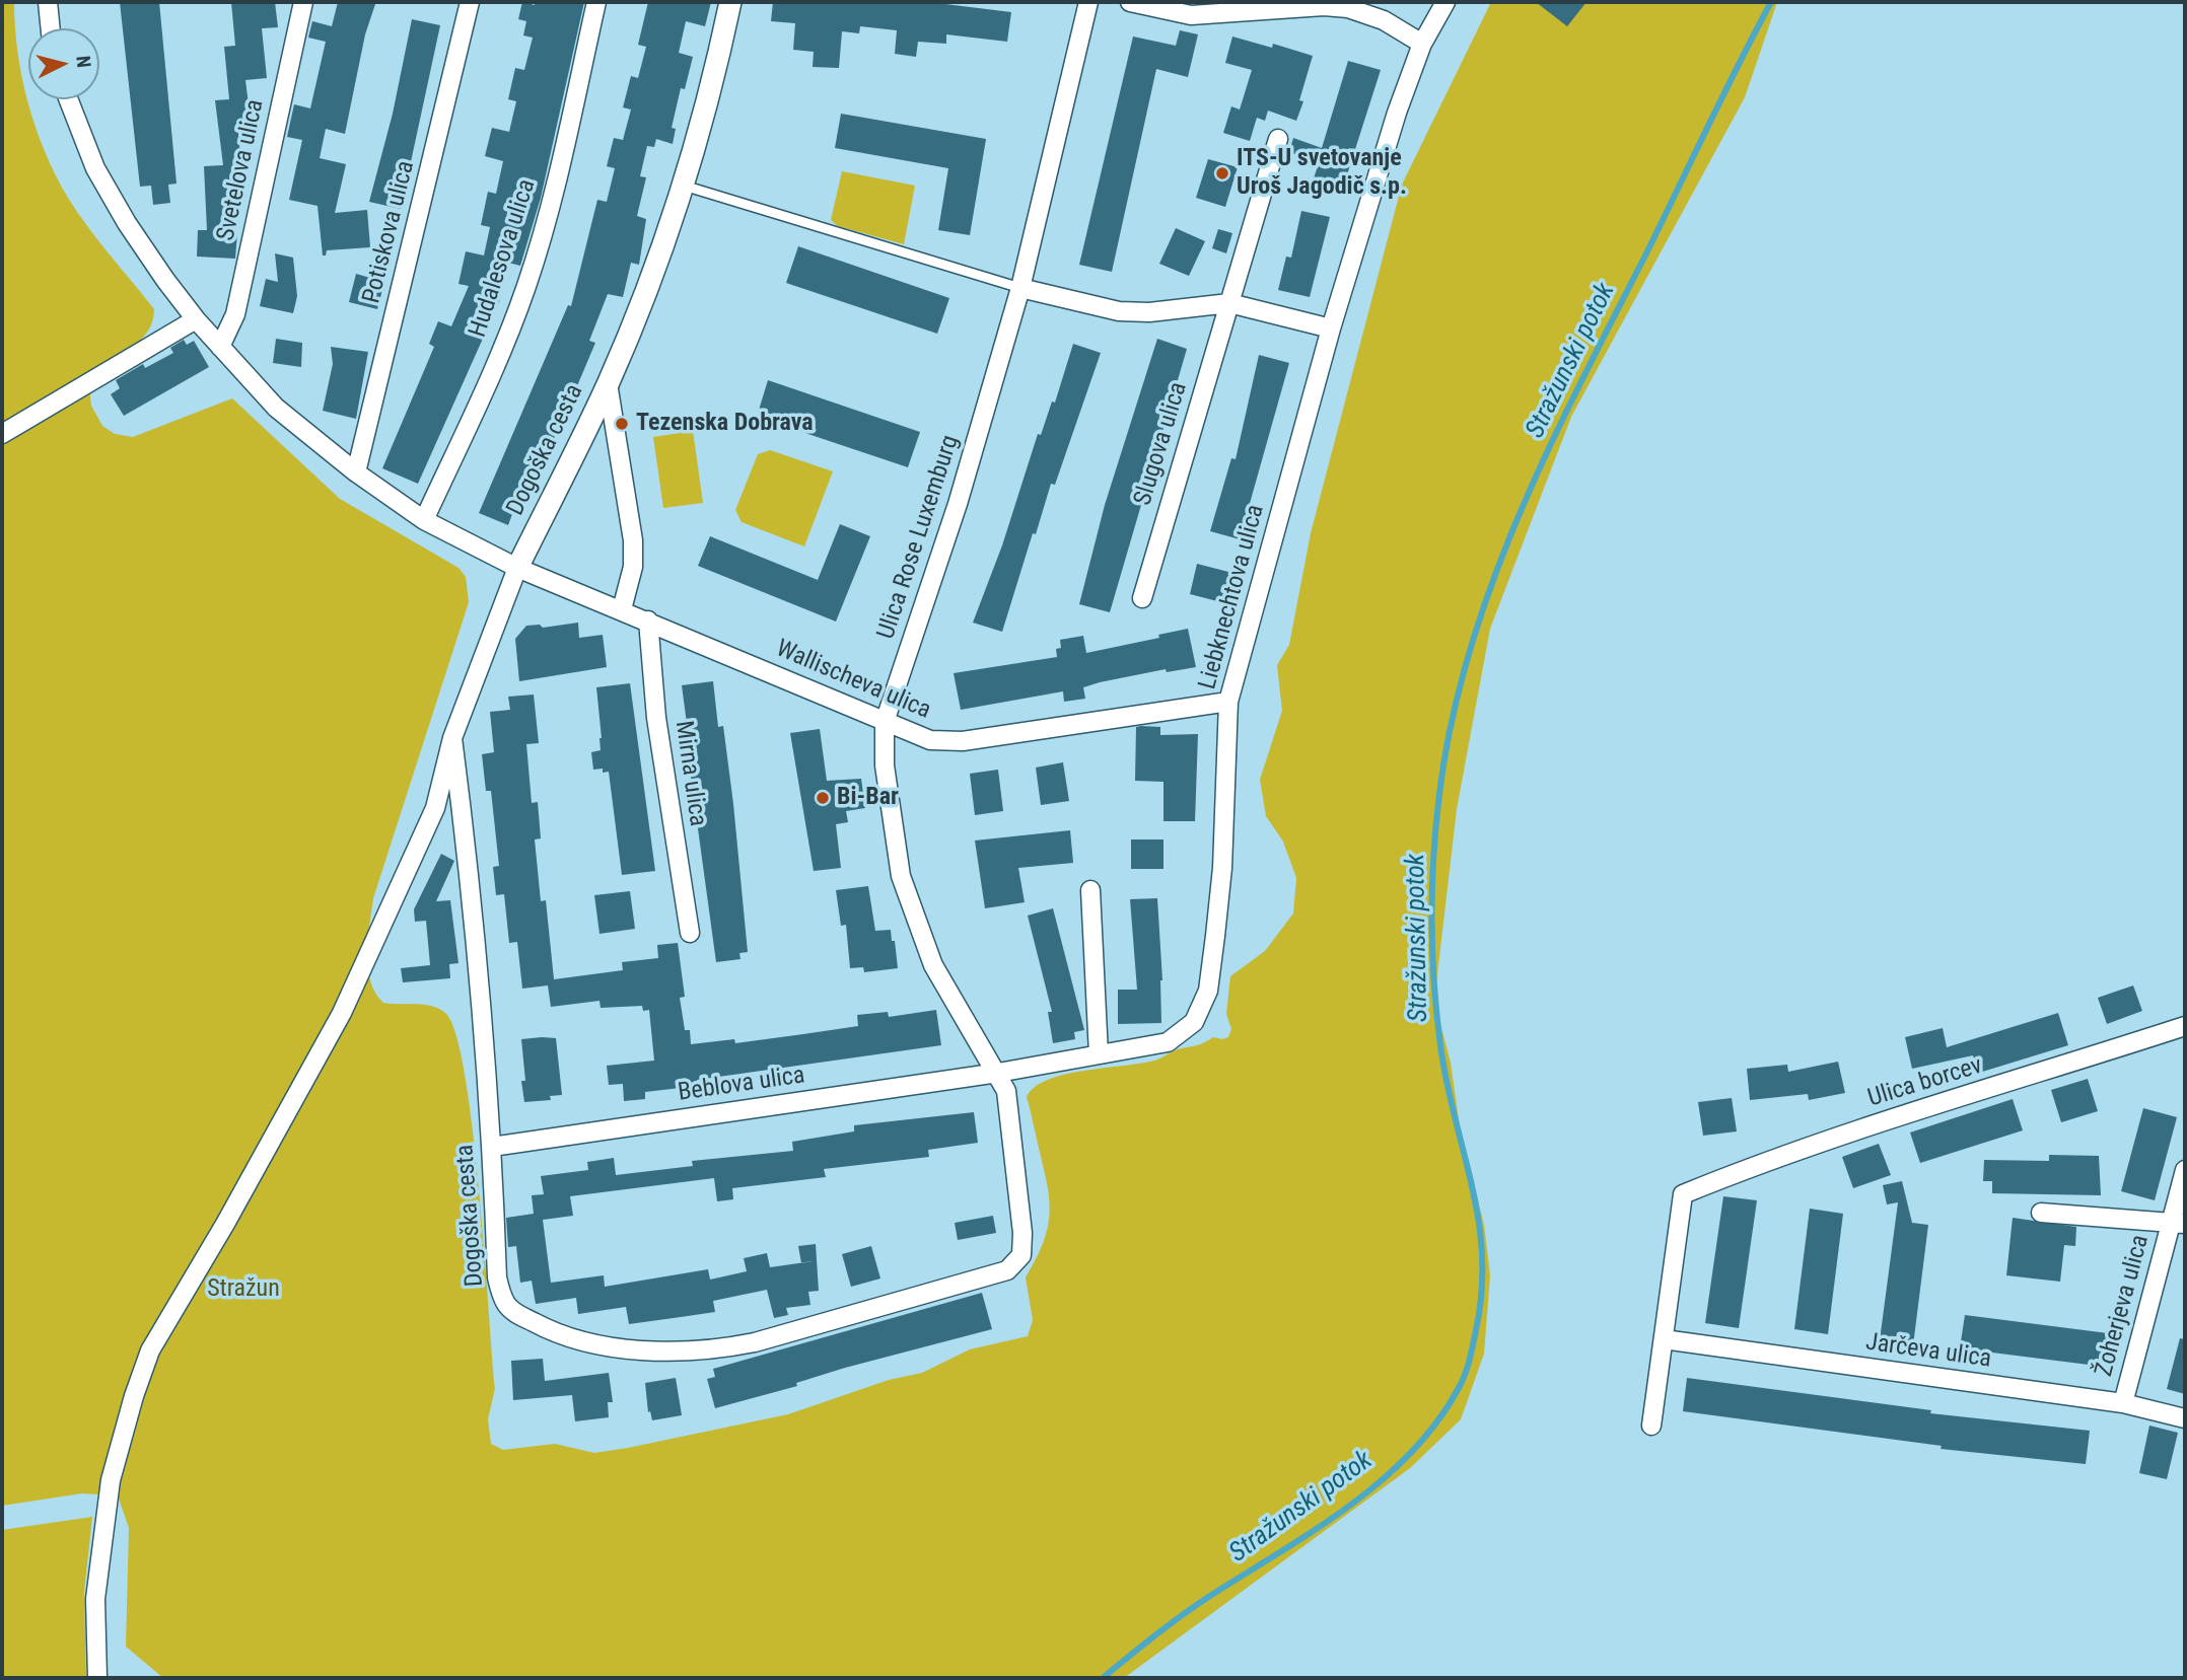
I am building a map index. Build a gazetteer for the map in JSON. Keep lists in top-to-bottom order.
{
  "streets": {
    "street": [
      "Svetelova ulica",
      "Potiskova ulica",
      "Hudalesova ulica",
      "Slugova ulica",
      "Dogoška cesta",
      "Ulica Rose Luxemburg",
      "Liebknechtova ulica",
      "Wallischeva ulica",
      "Mirna ulica",
      "Ulica borcev",
      "Beblova ulica",
      "Žoherjeva ulica",
      "Jarčeva ulica"
    ]
  },
  "crossings": [
    ["Svetelova ulica", "Wallischeva ulica"],
    ["Potiskova ulica", "Wallischeva ulica"],
    ["Hudalesova ulica", "Wallischeva ulica"],
    ["Dogoška cesta", "Ulica Rose Luxemburg"],
    ["Dogoška cesta", "Liebknechtova ulica"],
    ["Dogoška cesta", "Wallischeva ulica"],
    ["Dogoška cesta", "Beblova ulica"],
    ["Ulica Rose Luxemburg", "Liebknechtova ulica"],
    ["Ulica Rose Luxemburg", "Wallischeva ulica"],
    ["Ulica Rose Luxemburg", "Beblova ulica"],
    ["Liebknechtova ulica", "Wallischeva ulica"],
    ["Liebknechtova ulica", "Beblova ulica"],
    ["Wallischeva ulica", "Mirna ulica"],
    ["Ulica borcev", "Jarčeva ulica"],
    ["Žoherjeva ulica", "Jarčeva ulica"]
  ],
  "water": ["Stražunski potok"],
  "parks": ["Stražun"],
  "places": ["ITS-U svetovanje Uroš Jagodič s.p.", "Tezenska Dobrava", "Bi-Bar"],
  "north": "right"
}
